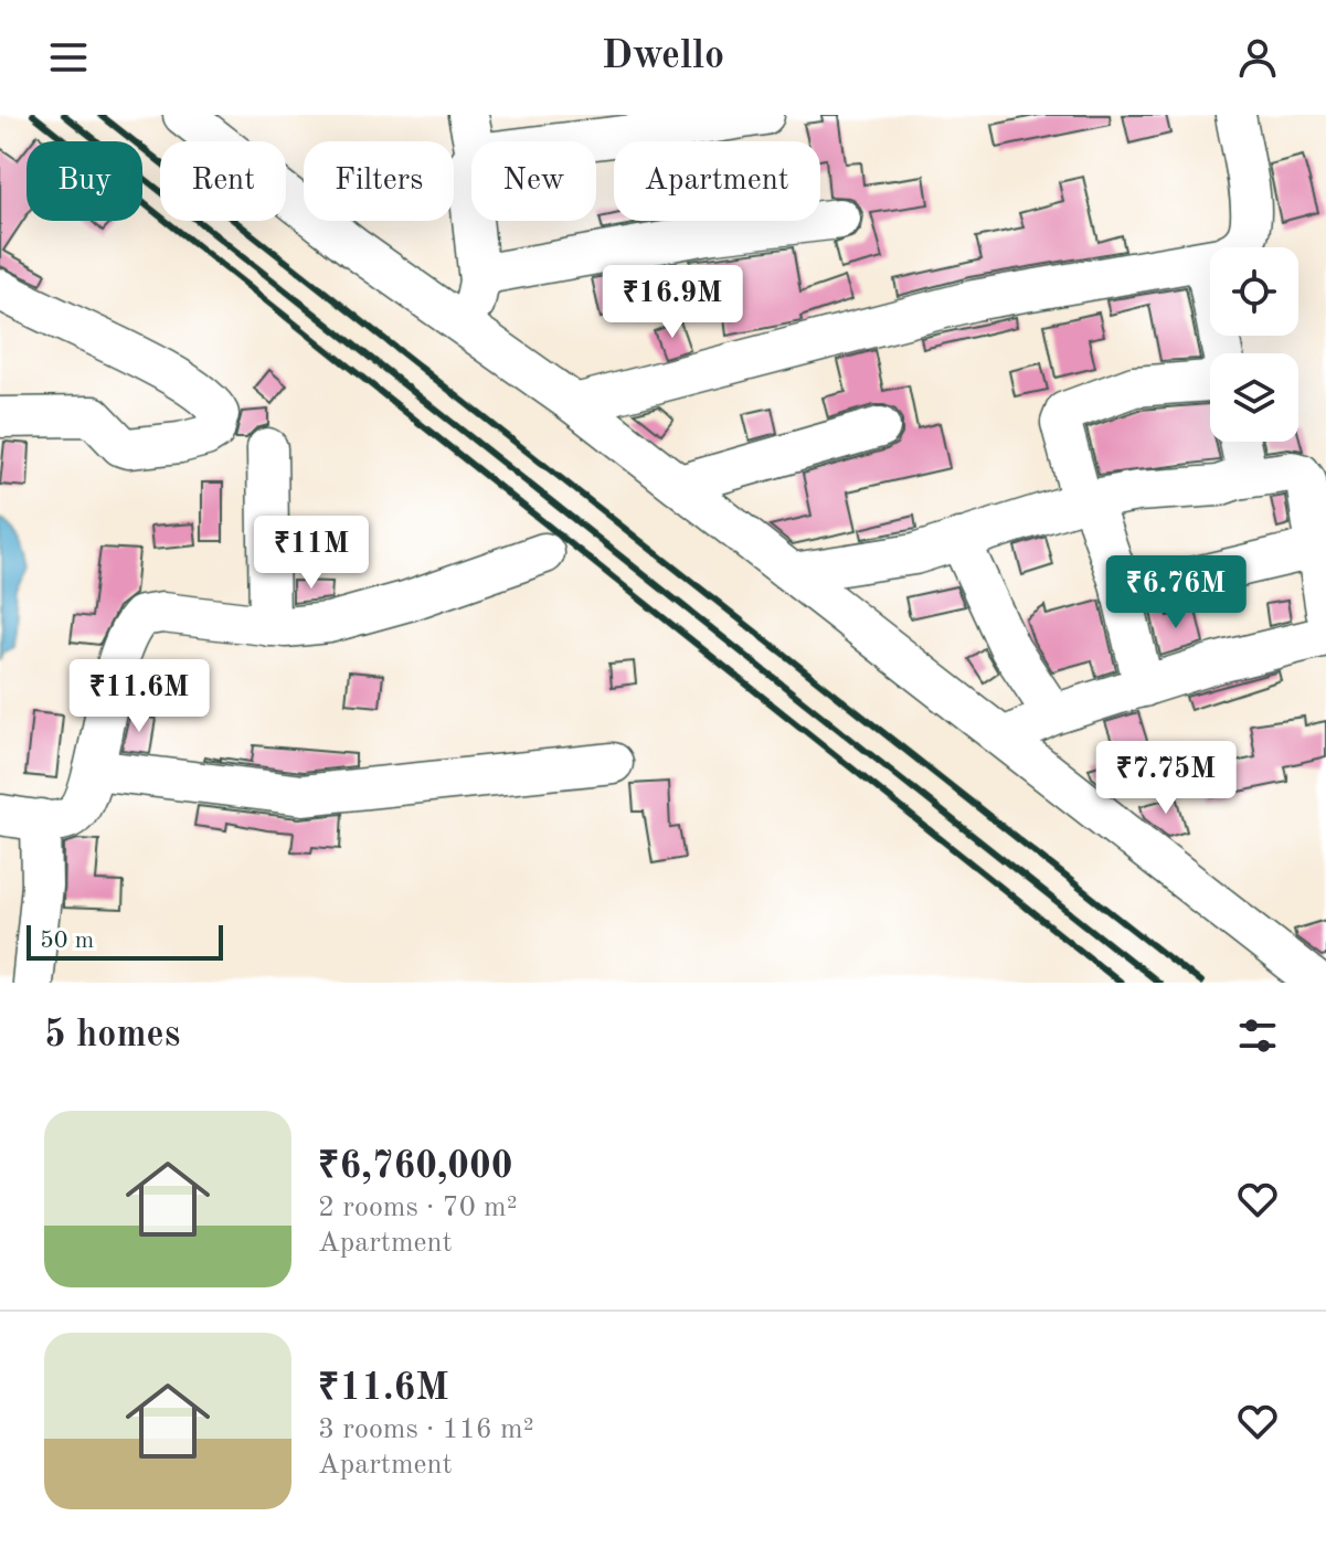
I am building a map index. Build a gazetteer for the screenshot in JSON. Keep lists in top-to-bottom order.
{
  "scale_bar": "50 m",
  "page": {
    "header": "Dwello",
    "chip": [
      "Buy",
      "Rent",
      "Filters",
      "New",
      "Apartment"
    ],
    "price": [
      "₹16.9M",
      "₹11M",
      "₹6.76M",
      "₹11.6M",
      "₹7.75M"
    ],
    "scale": "50 m",
    "heading": "5 homes",
    "list": [
      {
        "name": "₹6,760,000",
        "note": "2 rooms · 70 m² · Apartment"
      },
      {
        "name": "₹11.6M",
        "note": "3 rooms · 116 m² · Apartment"
      }
    ]
  }
}
